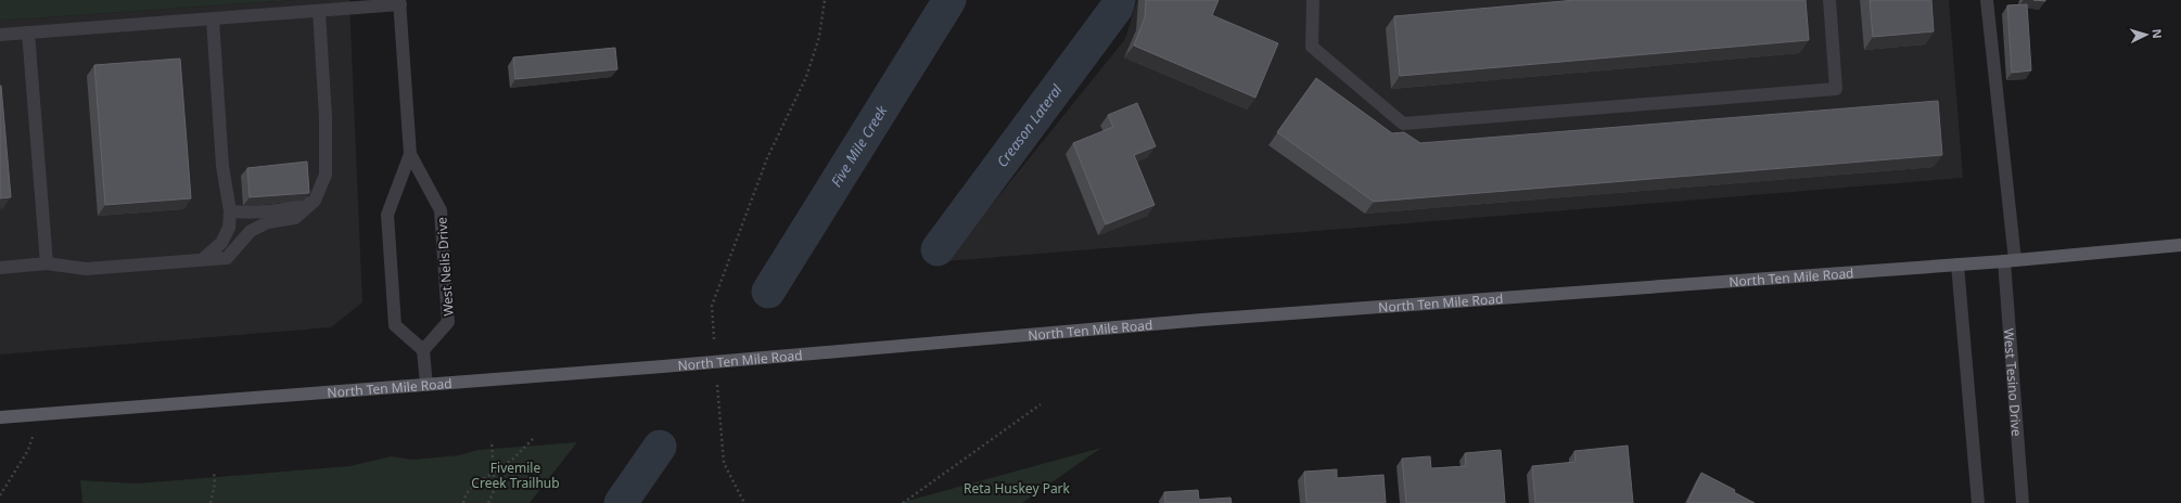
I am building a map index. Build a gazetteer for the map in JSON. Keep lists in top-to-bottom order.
{
  "streets": {
    "main road": ["North Ten Mile Road"],
    "street": ["West Nelis Drive", "West Tesino Drive"]
  },
  "crossings": [
    ["North Ten Mile Road", "West Tesino Drive"]
  ],
  "water": ["Creason Lateral", "Five Mile Creek"],
  "parks": ["Fivemile Creek Trailhub", "Reta Huskey Park"],
  "north": "right"
}
